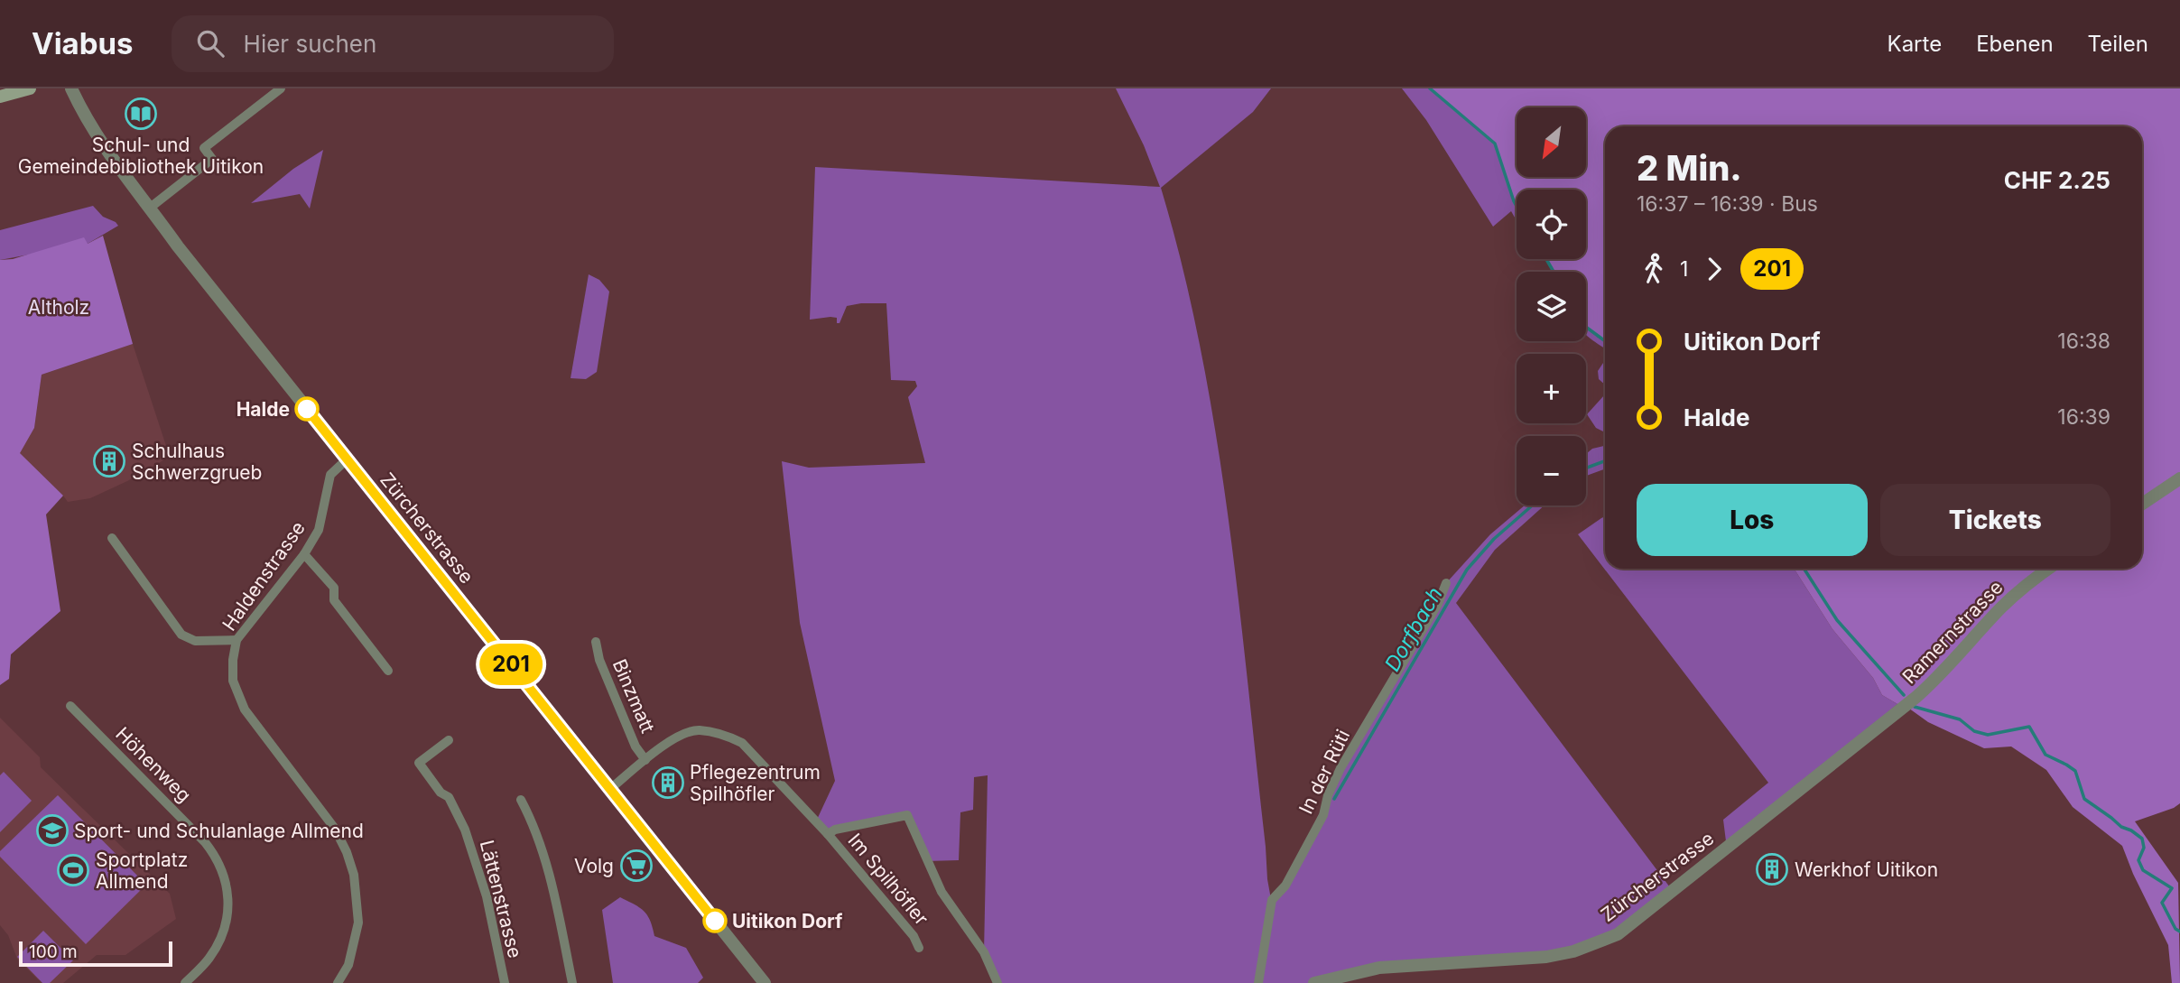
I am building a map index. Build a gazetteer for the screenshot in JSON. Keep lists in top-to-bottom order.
{
  "streets": {
    "street": [
      "Zürcherstrasse",
      "Haldenstrasse",
      "Ramernstrasse",
      "Binzmatt",
      "Höhenweg",
      "In der Rüti",
      "Im Spilhöfler",
      "Lättenstrasse"
    ]
  },
  "crossings": [
    ["Zürcherstrasse", "Haldenstrasse"],
    ["Zürcherstrasse", "Ramernstrasse"],
    ["Zürcherstrasse", "Im Spilhöfler"],
    ["Binzmatt", "Im Spilhöfler"]
  ],
  "water": ["Dorfbach"],
  "parks": ["Altholz"],
  "places": {
    "library": ["Schul- und Gemeindebibliothek Uitikon"],
    "other": ["Halde", "Uitikon Dorf"],
    "building": ["Schulhaus Schwerzgrueb", "Pflegezentrum Spilhöfler", "Werkhof Uitikon"],
    "school or university": ["Sport- und Schulanlage Allmend"],
    "supermarket": ["Volg"],
    "sports": ["Sportplatz Allmend"]
  },
  "lines": ["bus line 201"],
  "scale_bar": "100 m",
  "north": "bottom left",
  "page": {
    "header": "Viabus",
    "search": "Hier suchen",
    "nav": ["Karte", "Ebenen", "Teilen"],
    "on_map": "201",
    "map_buttons": ["+", "−"],
    "heading": ["2 Min.", "16:37 – 16:39 · Bus", "CHF 2.25"],
    "legs": ["1", "201"],
    "list": [
      {
        "name": "Uitikon Dorf",
        "value": "16:38"
      },
      {
        "name": "Halde",
        "value": "16:39"
      }
    ],
    "buttons": ["Los", "Tickets"],
    "scale": "100 m"
  }
}
